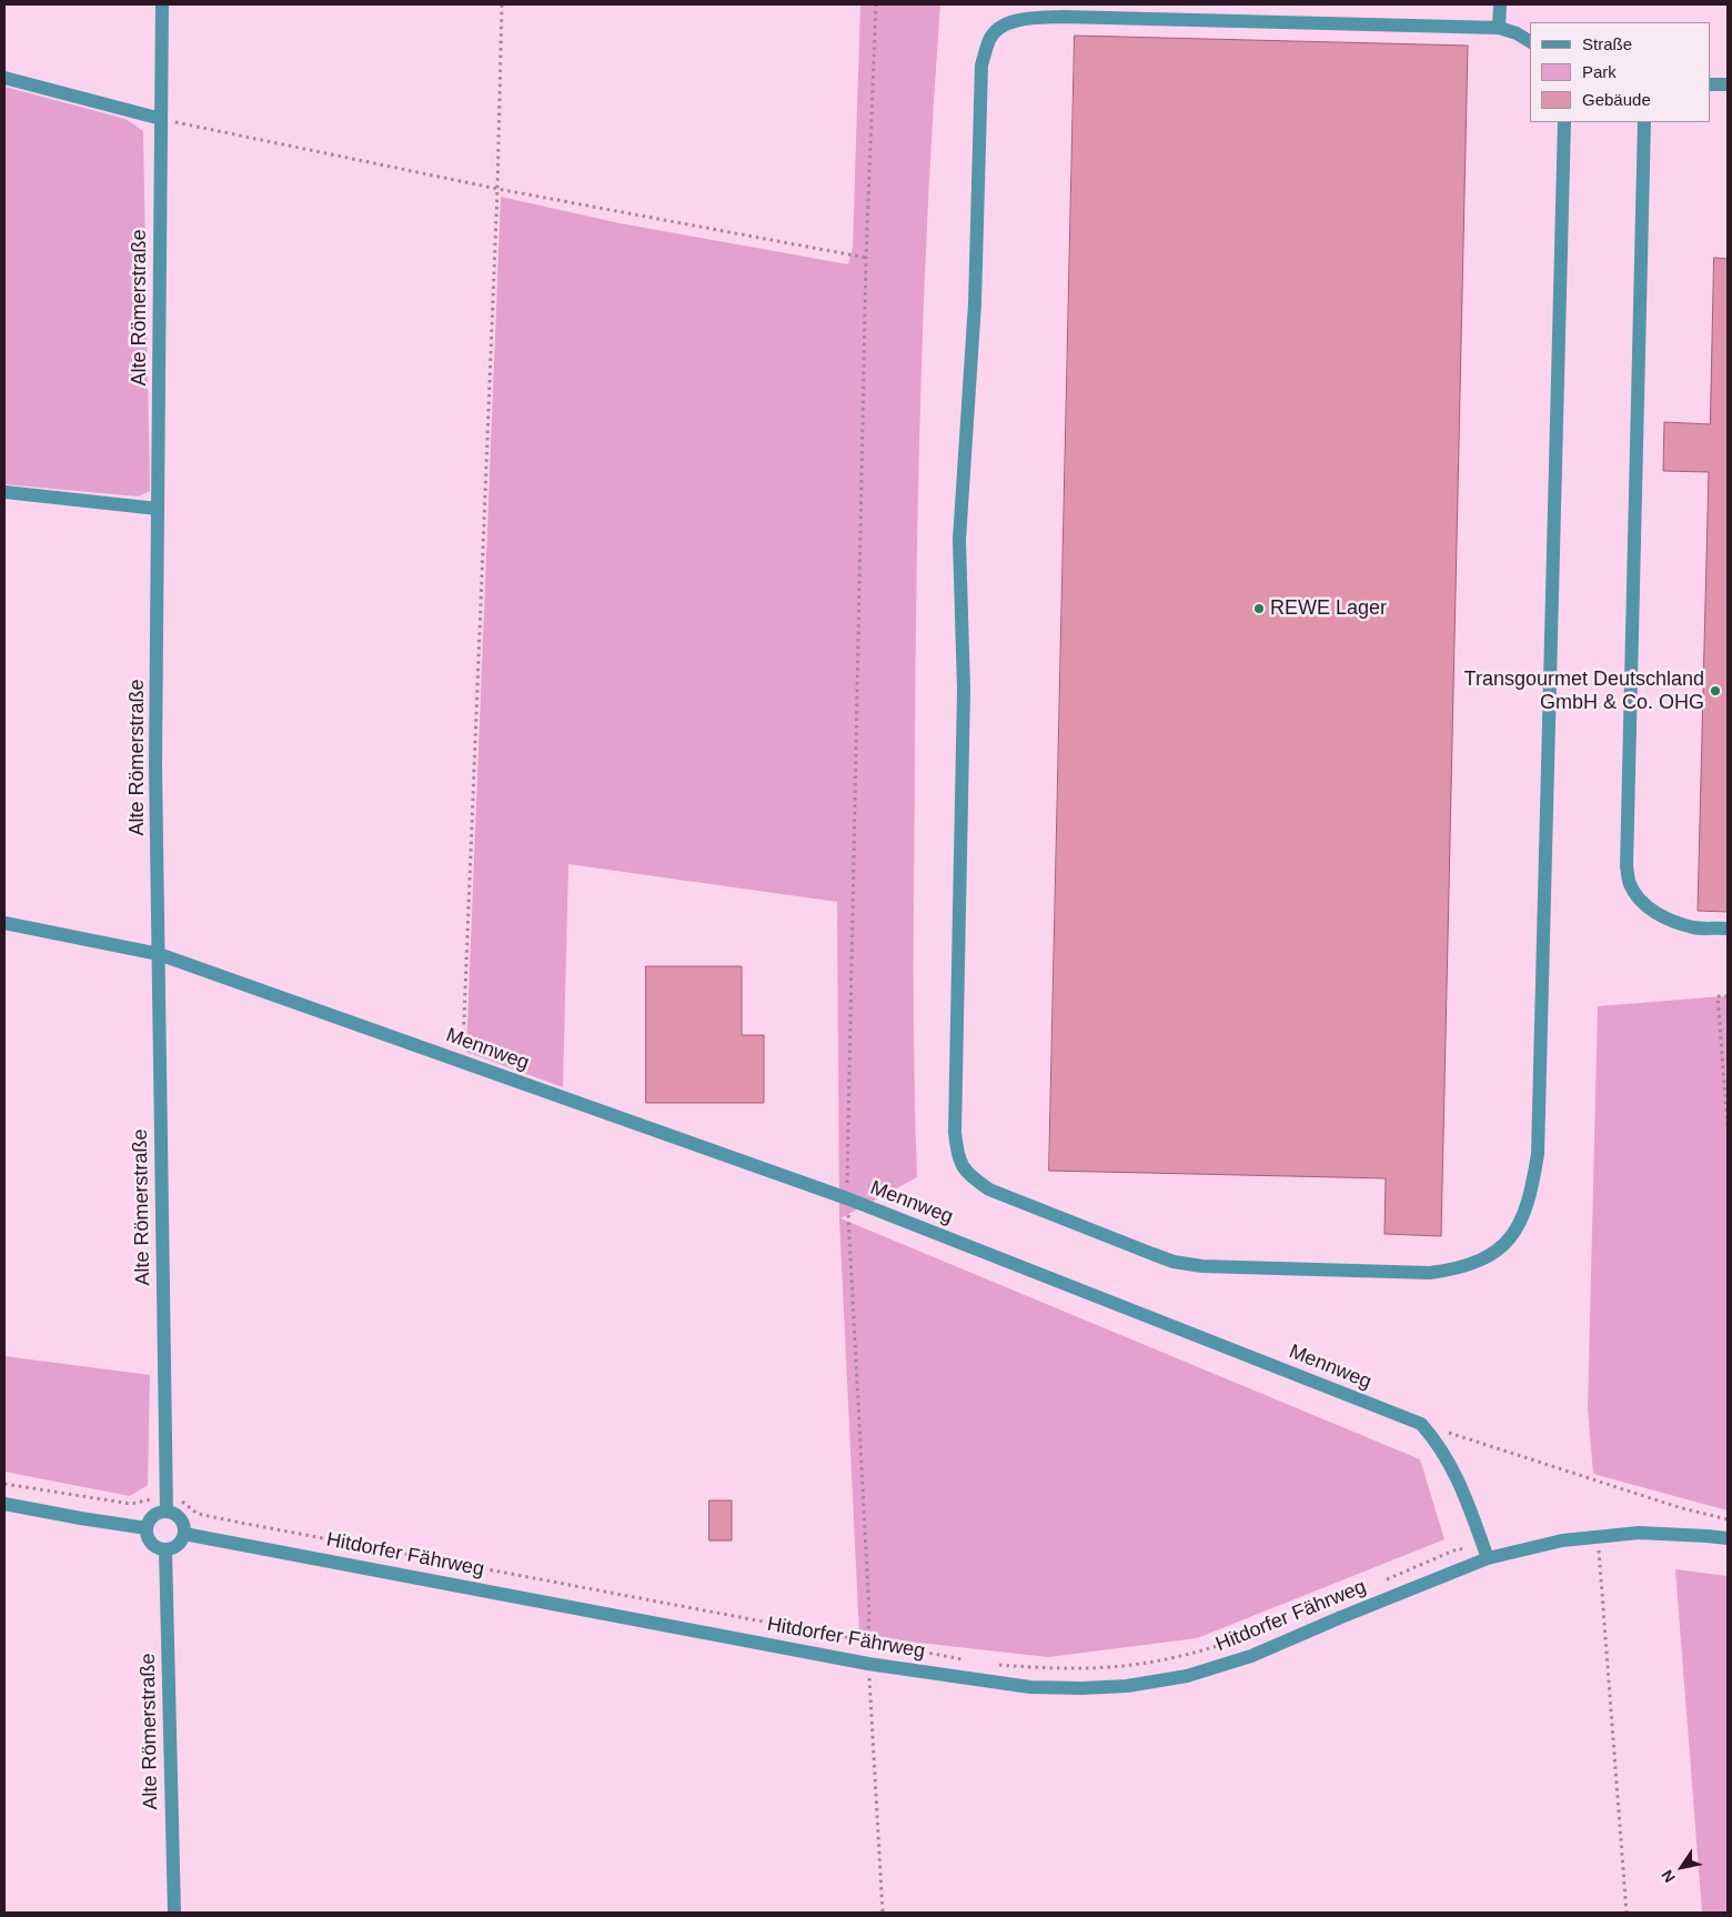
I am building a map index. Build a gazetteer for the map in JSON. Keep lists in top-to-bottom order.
{
  "streets": {
    "street": ["Alte Römerstraße", "Mennweg", "Hitdorfer Fährweg"]
  },
  "crossings": [
    ["Alte Römerstraße", "Mennweg"],
    ["Alte Römerstraße", "Hitdorfer Fährweg"],
    ["Mennweg", "Hitdorfer Fährweg"]
  ],
  "places": ["REWE Lager", "Transgourmet Deutschland GmbH & Co. OHG"],
  "legend": ["Straße", "Park", "Gebäude"],
  "north": "bottom left"
}
